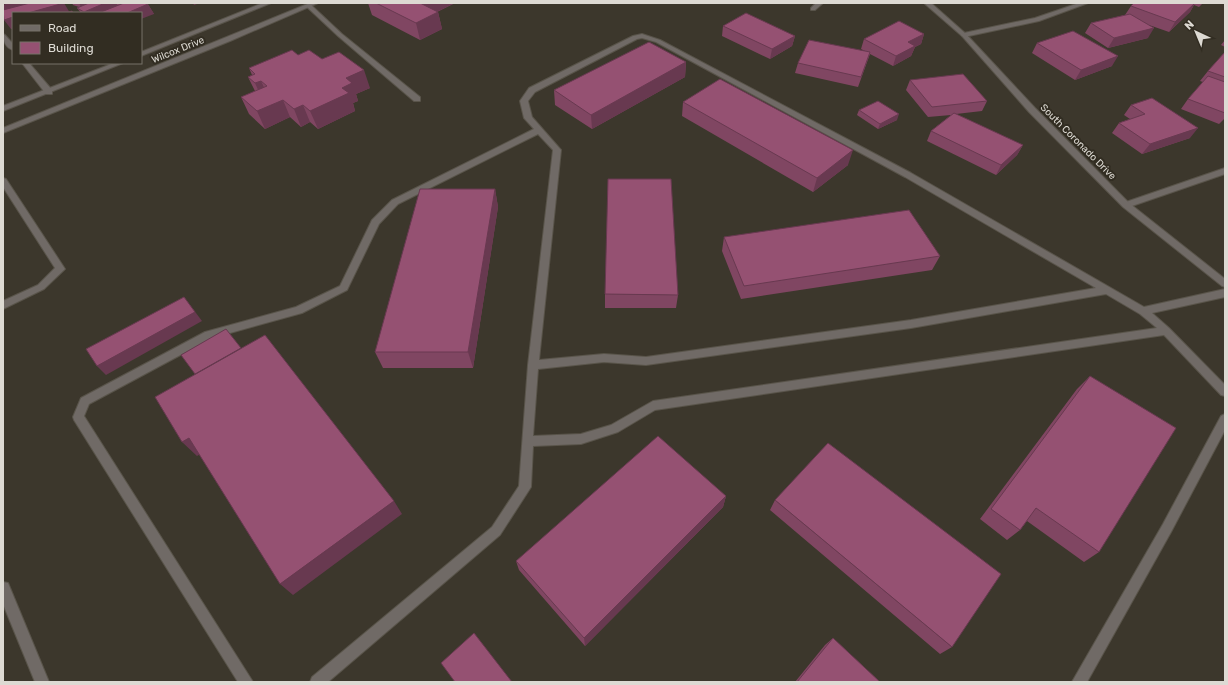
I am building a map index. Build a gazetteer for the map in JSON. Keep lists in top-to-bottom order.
{
  "streets": {
    "street": ["Wilcox Drive", "South Coronado Drive"]
  },
  "legend": ["Road", "Building"],
  "north": "top left"
}
